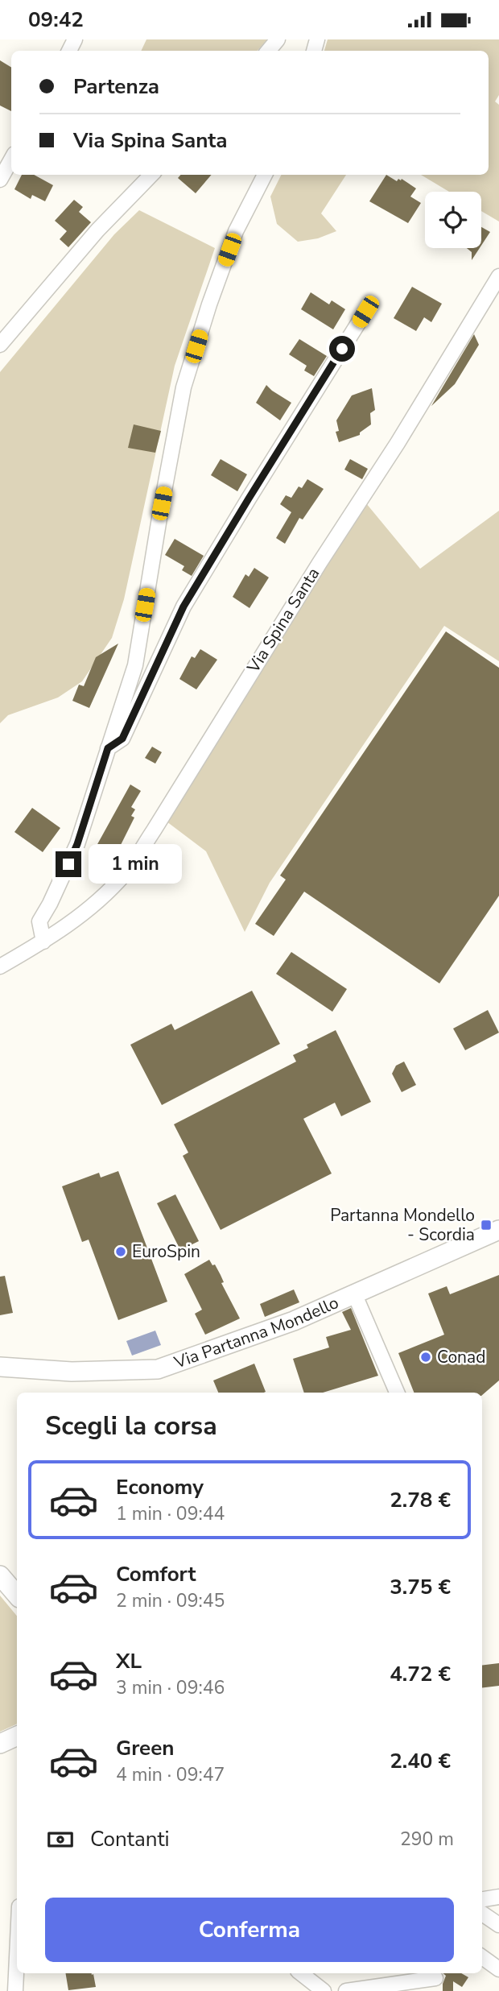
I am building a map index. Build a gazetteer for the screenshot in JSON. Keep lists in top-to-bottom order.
{
  "streets": {
    "main road": ["Via Partanna Mondello"],
    "street": ["Via Spina Santa"]
  },
  "places": {
    "transit": ["Partanna Mondello - Scordia"],
    "other": ["EuroSpin", "Conad"]
  },
  "page": {
    "status": "09:42",
    "banner": ["Partenza", "Via Spina Santa"],
    "bubble": "1 min",
    "heading": "Scegli la corsa",
    "list": [
      {
        "name": "Economy",
        "note": "1 min · 09:44",
        "value": "2.78 €"
      },
      {
        "name": "Comfort",
        "note": "2 min · 09:45",
        "value": "3.75 €"
      },
      {
        "name": "XL",
        "note": "3 min · 09:46",
        "value": "4.72 €"
      },
      {
        "name": "Green",
        "note": "4 min · 09:47",
        "value": "2.40 €"
      }
    ],
    "pay": ["Contanti", "290 m"],
    "buttons": "Conferma"
  }
}
